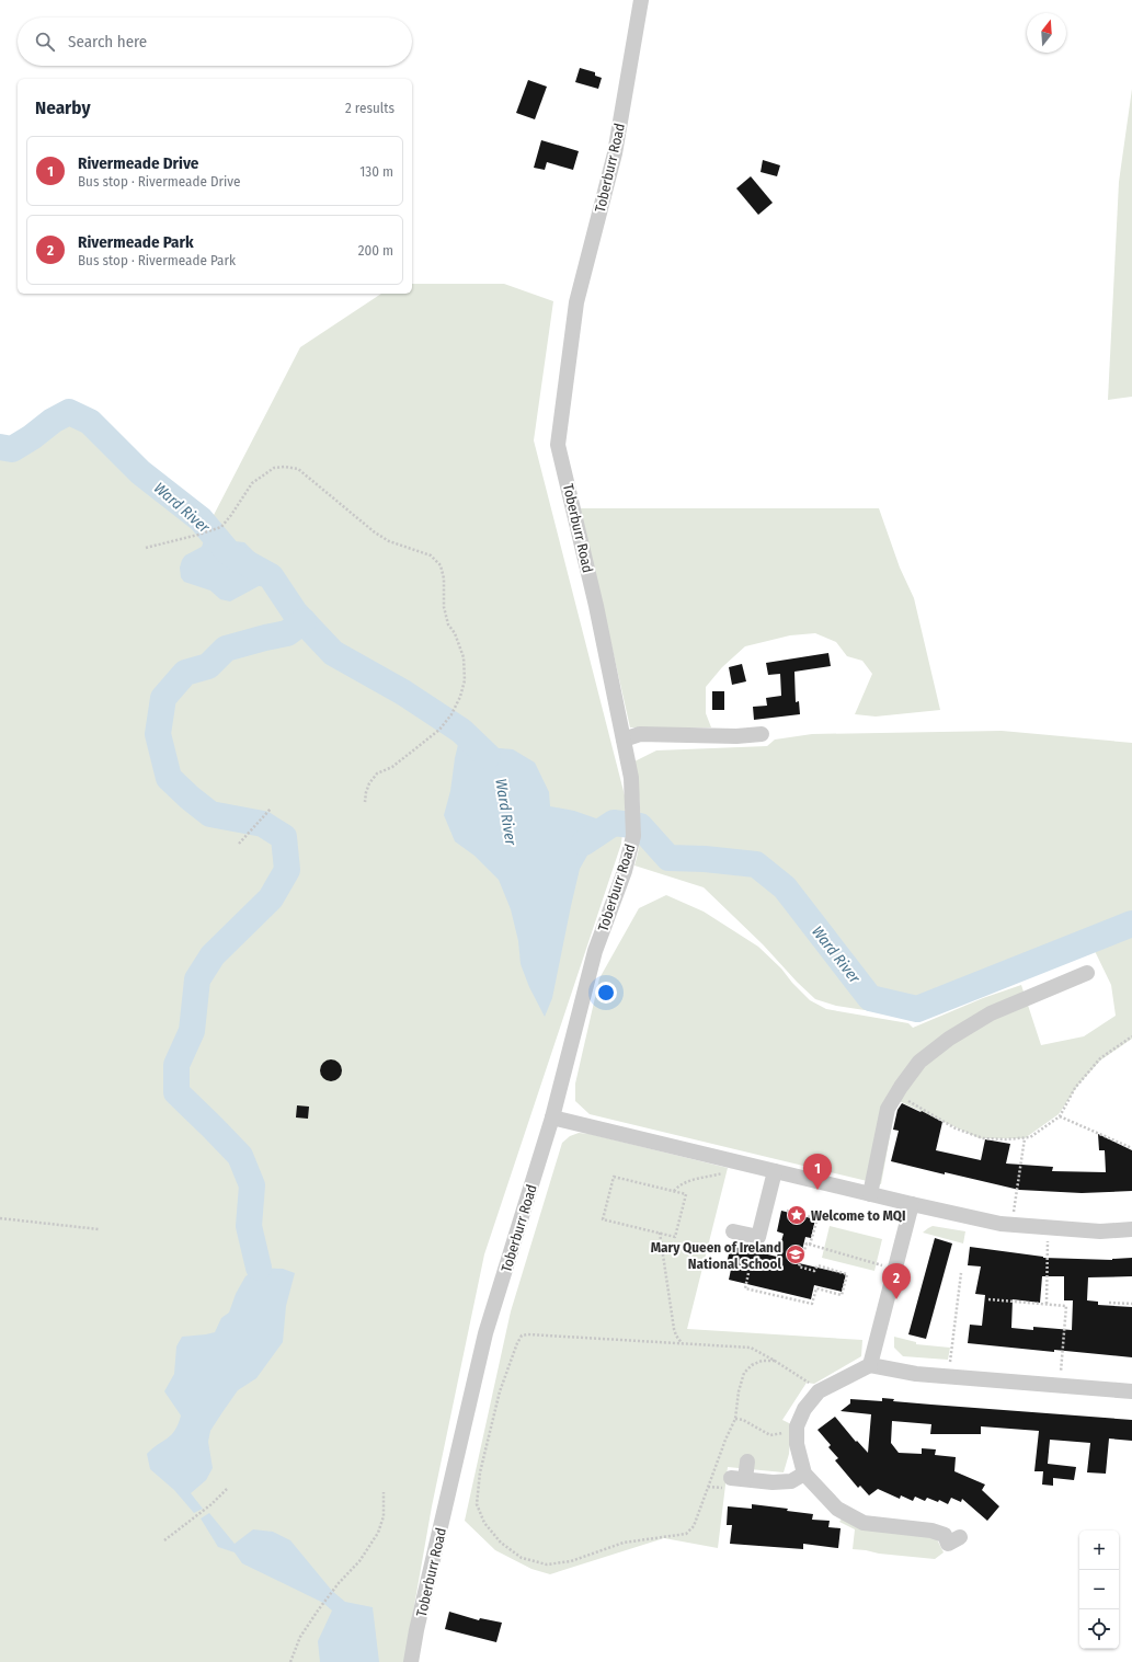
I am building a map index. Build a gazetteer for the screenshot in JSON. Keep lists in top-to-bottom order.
{
  "streets": {
    "street": ["Toberburr Road"]
  },
  "water": ["Ward River"],
  "places": {
    "place": ["Welcome to MQI"],
    "school or university": ["Mary Queen of Ireland National School"]
  },
  "north": "top",
  "page": {
    "search": "Search here",
    "heading": ["Nearby", "2 results"],
    "list": [
      {
        "mark": "1",
        "name": "Rivermeade Drive",
        "note": "Bus stop · Rivermeade Drive",
        "value": "130 m"
      },
      {
        "mark": "2",
        "name": "Rivermeade Park",
        "note": "Bus stop · Rivermeade Park",
        "value": "200 m"
      }
    ],
    "pins": ["1", "2"],
    "map_buttons": ["+", "−"]
  }
}
